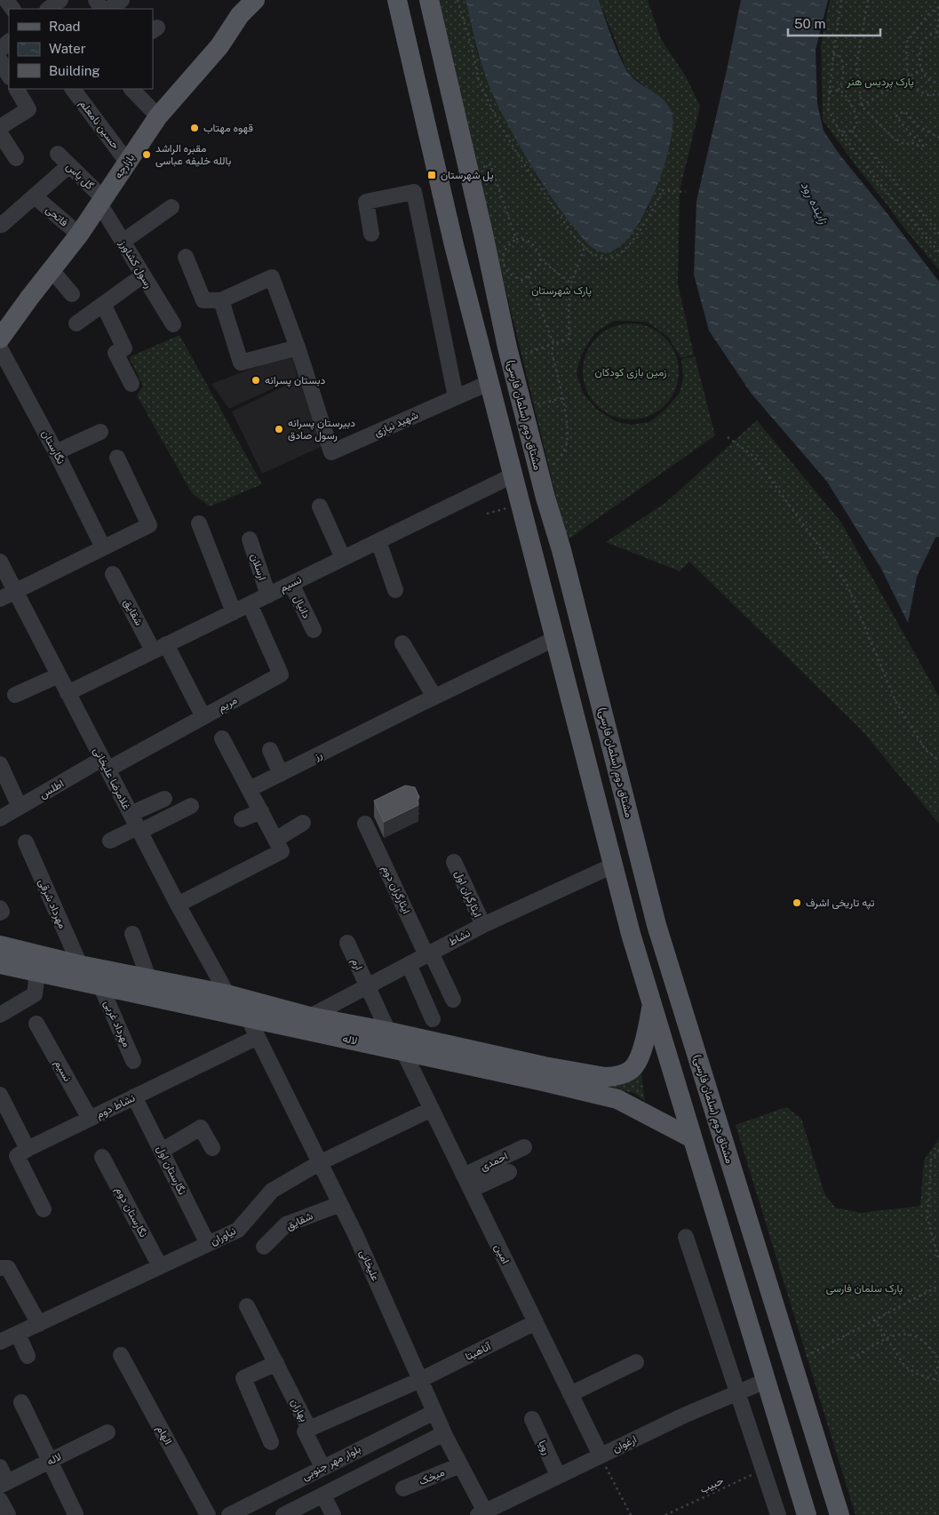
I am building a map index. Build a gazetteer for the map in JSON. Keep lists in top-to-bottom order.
{
  "streets": {
    "main road": ["بازارچه", "مشتاق دوم (سلمان فارسی)", "لاله"],
    "street": [
      "حسین نامعلم",
      "گل یاس",
      "فاتحی",
      "رسول کشاورز",
      "شهید نیازی",
      "نگارستان",
      "ارسلان",
      "نسیم",
      "دانیال",
      "شقایق",
      "مریم",
      "رز",
      "غلامرضا علیخانی",
      "اطلس",
      "ایثارگران دوم",
      "ایثارگران اول",
      "مهرداد شرقی",
      "نشاط",
      "ارم",
      "مهرداد غربی",
      "نشاط دوم",
      "احمدی",
      "نگارستان اول",
      "نگارستان دوم",
      "نیاوران",
      "امین",
      "علیخانی",
      "آناهیتا",
      "بهاران",
      "الهام",
      "ارغوان",
      "رویا",
      "بلوار مهر جنوبی",
      "میخک"
    ],
    "path": ["حبیب"]
  },
  "crossings": [
    ["حسین نامعلم", "بازارچه"],
    ["بازارچه", "گل یاس"],
    ["بازارچه", "فاتحی"],
    ["بازارچه", "رسول کشاورز"],
    ["گل یاس", "رسول کشاورز"],
    ["ارسلان", "نسیم"],
    ["نسیم", "دانیال"],
    ["نسیم", "شقایق"],
    ["نسیم", "مریم"],
    ["نسیم", "غلامرضا علیخانی"],
    ["نسیم", "نشاط دوم"],
    ["شقایق", "مریم"],
    ["شقایق", "علیخانی"],
    ["مریم", "غلامرضا علیخانی"],
    ["مریم", "اطلس"],
    ["غلامرضا علیخانی", "اطلس"],
    ["غلامرضا علیخانی", "لاله"],
    ["ایثارگران دوم", "نشاط"],
    ["ایثارگران اول", "نشاط"],
    ["مهرداد شرقی", "لاله"],
    ["نشاط", "ارم"],
    ["نشاط", "لاله"],
    ["مهرداد غربی", "لاله"],
    ["لاله", "امین"],
    ["لاله", "علیخانی"],
    ["نشاط دوم", "نگارستان اول"],
    ["نشاط دوم", "علیخانی"],
    ["احمدی", "امین"],
    ["نگارستان اول", "نیاوران"],
    ["نگارستان دوم", "نیاوران"],
    ["نیاوران", "امین"],
    ["نیاوران", "علیخانی"],
    ["امین", "آناهیتا"],
    ["امین", "ارغوان"],
    ["علیخانی", "آناهیتا"],
    ["علیخانی", "بهاران"],
    ["علیخانی", "ارغوان"],
    ["علیخانی", "بلوار مهر جنوبی"],
    ["علیخانی", "میخک"],
    ["آناهیتا", "بهاران"],
    ["ارغوان", "رویا"]
  ],
  "water": ["زاینده رود"],
  "parks": [
    "پارک پردیس هنر",
    "پارک شهرستان",
    "زمین بازی کودکان",
    "پارک سلمان فارسی"
  ],
  "places": {
    "other": [
      "قهوه مهتاب",
      "مقبره الراشد بالله خلیفه عباسی",
      "دبستان پسرانه",
      "دبیرستان پسرانه رسول صادق",
      "تپه تاریخی اشرف"
    ],
    "transit": ["پل شهرستان"]
  },
  "legend": ["Road", "Water", "Building"],
  "scale_bar": "50 m"
}
